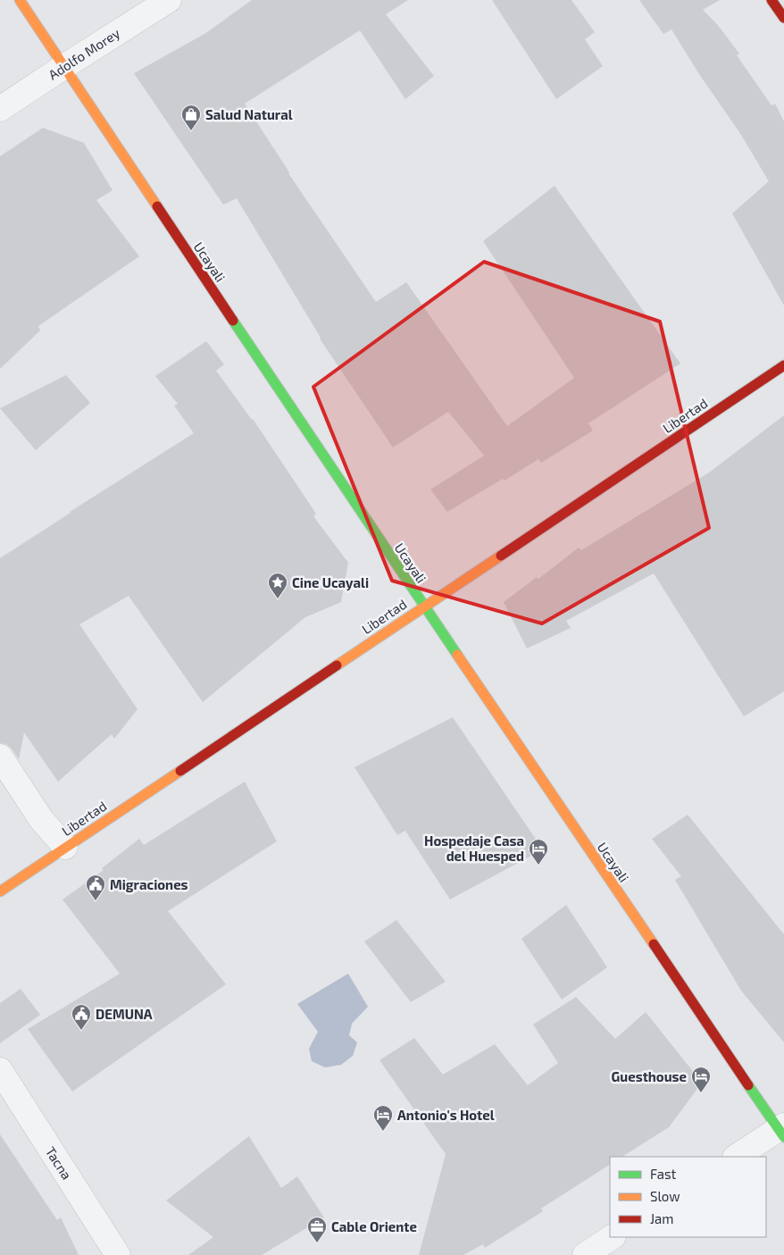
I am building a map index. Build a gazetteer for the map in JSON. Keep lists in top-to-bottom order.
{
  "streets": {
    "street": [
      "Adolfo Morey",
      "Ucayali",
      "Libertad",
      "Tacna"
    ]
  },
  "crossings": [
    ["Adolfo Morey", "Ucayali"],
    ["Ucayali", "Libertad"]
  ],
  "places": {
    "shop": ["Salud Natural"],
    "place": ["Cine Ucayali"],
    "hotel": ["Hospedaje Casa del Huesped", "Guesthouse", "Antonio's Hotel"],
    "public building": ["Migraciones", "DEMUNA"],
    "office": ["Cable Oriente"]
  },
  "legend": ["Fast", "Slow", "Jam"]
}
